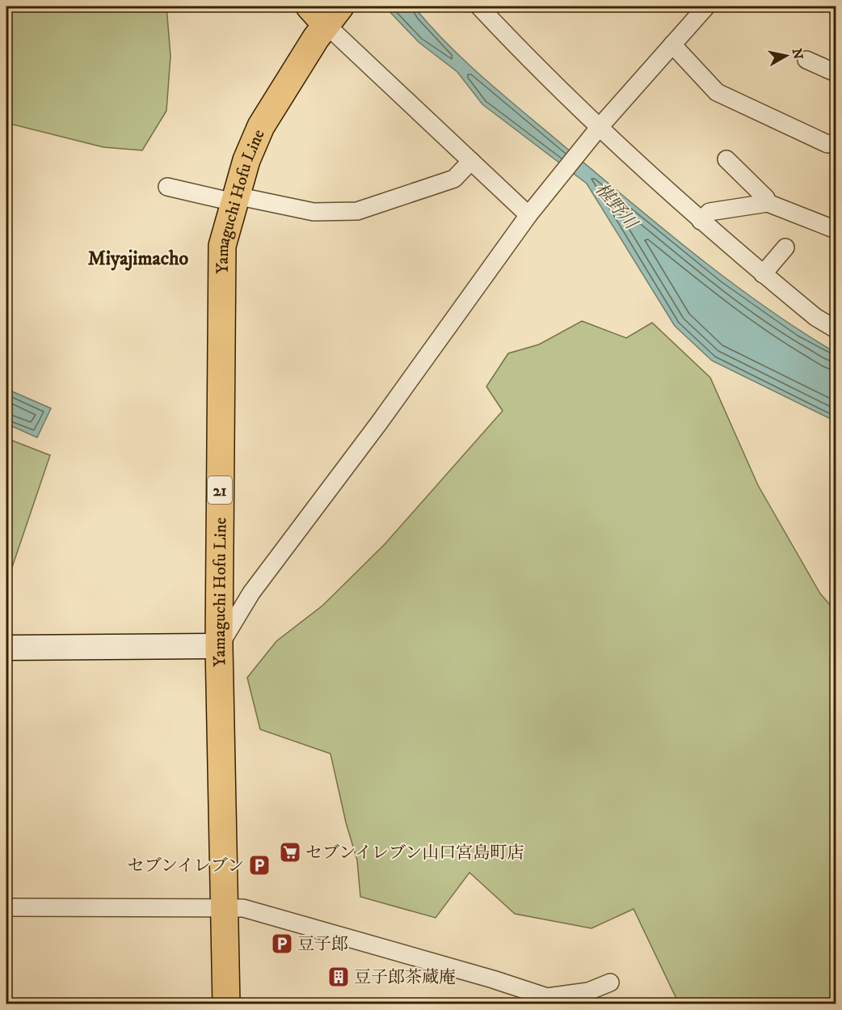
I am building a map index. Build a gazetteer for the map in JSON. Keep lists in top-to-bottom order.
{
  "streets": {
    "main road": ["Yamaguchi Hofu Line", "21"]
  },
  "districts": ["Miyajimacho"],
  "water": ["椹野川"],
  "places": {
    "supermarket": ["セブンイレブン山口宮島町店"],
    "parking": ["セブンイレブン", "豆子郎"],
    "building": ["豆子郎茶蔵庵"]
  },
  "north": "right"
}
